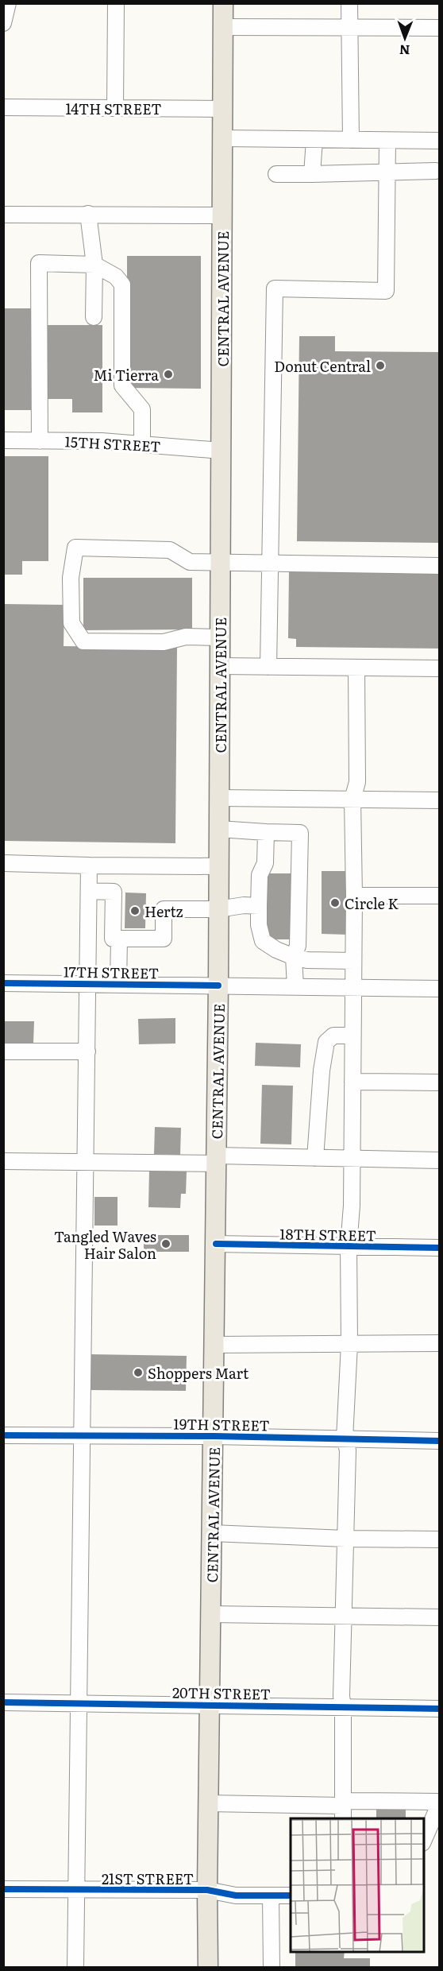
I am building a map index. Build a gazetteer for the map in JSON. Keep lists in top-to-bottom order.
{
  "streets": {
    "main road": ["CENTRAL AVENUE"],
    "street": [
      "14TH STREET",
      "15TH STREET",
      "17TH STREET",
      "18TH STREET",
      "19TH STREET",
      "20TH STREET",
      "21ST STREET"
    ]
  },
  "crossings": [
    ["14TH STREET", "CENTRAL AVENUE"],
    ["CENTRAL AVENUE", "15TH STREET"],
    ["CENTRAL AVENUE", "17TH STREET"],
    ["CENTRAL AVENUE", "18TH STREET"],
    ["CENTRAL AVENUE", "19TH STREET"],
    ["CENTRAL AVENUE", "20TH STREET"],
    ["CENTRAL AVENUE", "21ST STREET"]
  ],
  "places": [
    "Donut Central",
    "Mi Tierra",
    "Circle K",
    "Hertz",
    "Tangled Waves Hair Salon",
    "Shoppers Mart"
  ],
  "north": "bottom"
}
